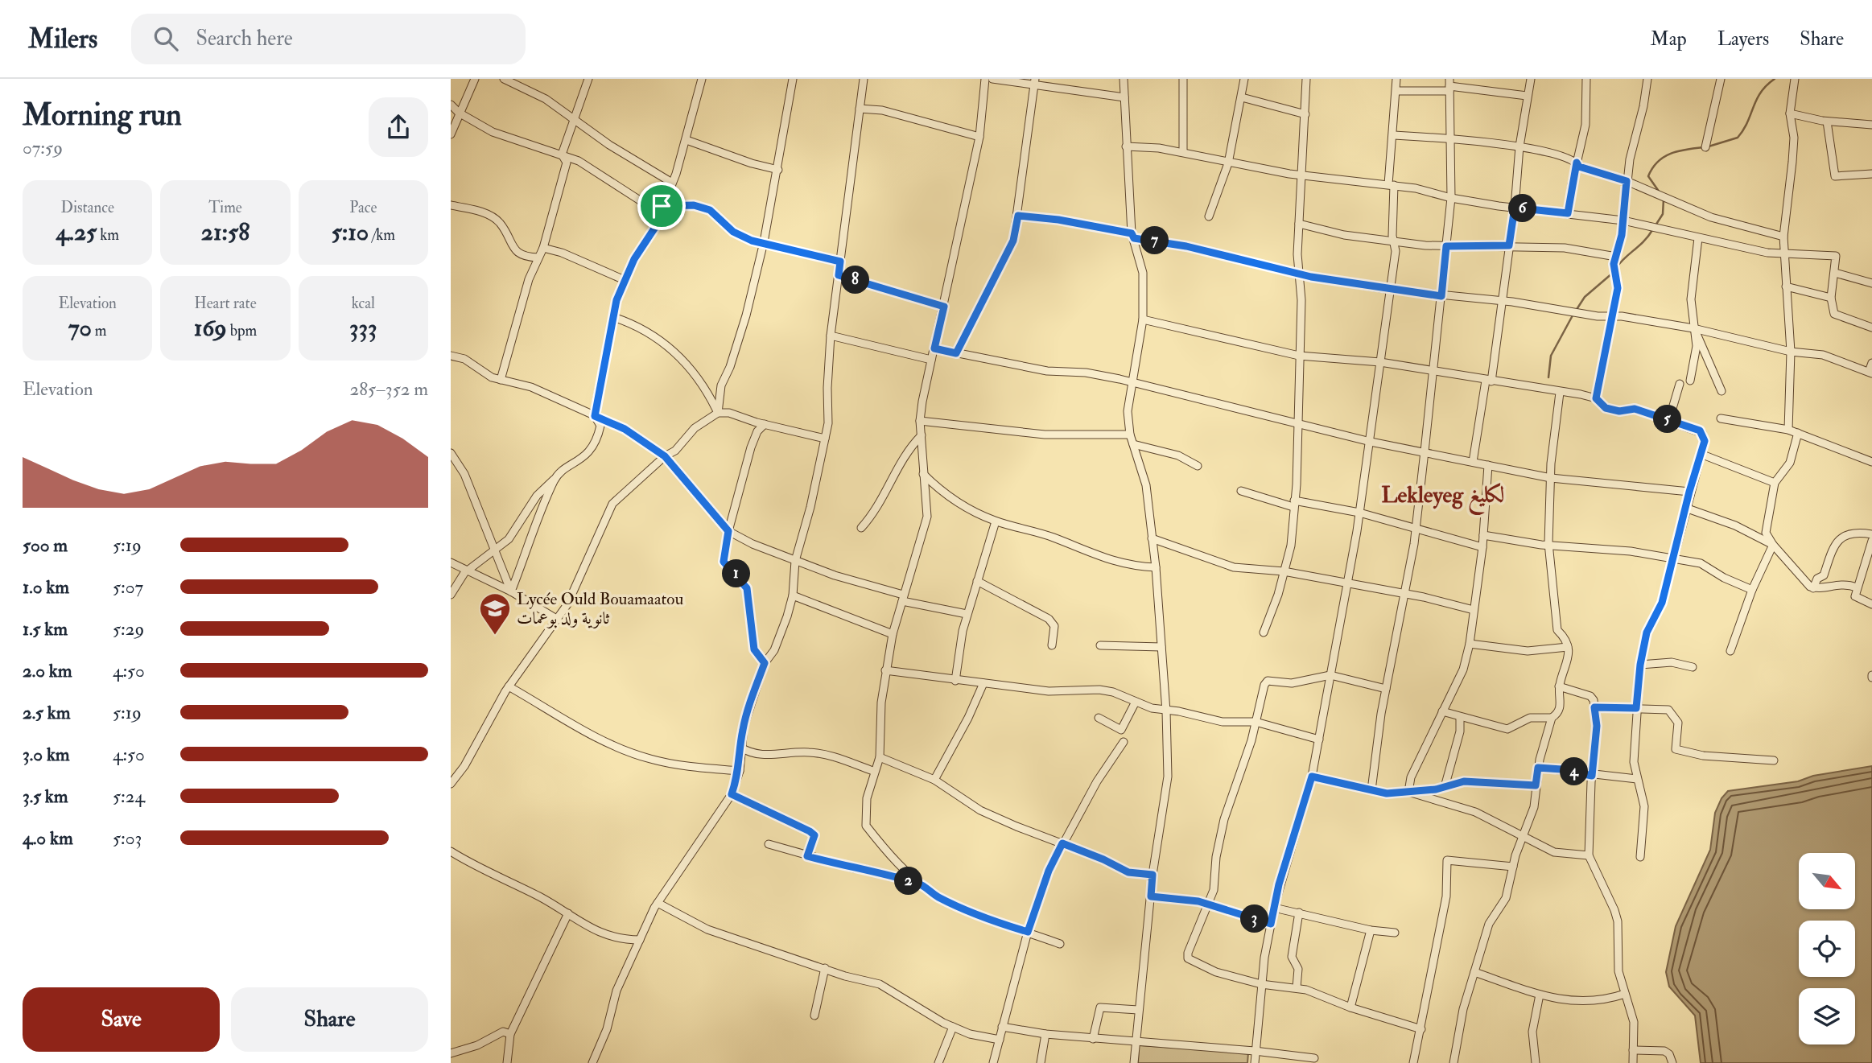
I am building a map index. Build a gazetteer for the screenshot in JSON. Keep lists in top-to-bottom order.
{
  "districts": ["Lekleyeg لكليغ"],
  "places": {
    "school or university": ["Lycée Ould Bouamaatou ثانوية ولد بوعمات"]
  },
  "north": "bottom right",
  "page": {
    "header": "Milers",
    "search": "Search here",
    "nav": ["Map", "Layers", "Share"],
    "heading": ["Morning run", "07:59"],
    "stats": [
      ["Distance", "4.25 km"],
      ["Time", "21:58"],
      ["Pace", "5:10 /km"],
      ["Elevation", "70 m"],
      ["Heart rate", "169 bpm"],
      ["kcal", "333"]
    ],
    "pins": [
      "6",
      "7",
      "8",
      "5",
      "1",
      "4",
      "2",
      "3"
    ],
    "chart": ["Elevation", "285–352 m"],
    "list": [
      {
        "name": "500 m",
        "note": "5:19"
      },
      {
        "name": "1.0 km",
        "note": "5:07"
      },
      {
        "name": "1.5 km",
        "note": "5:29"
      },
      {
        "name": "2.0 km",
        "note": "4:50"
      },
      {
        "name": "2.5 km",
        "note": "5:19"
      },
      {
        "name": "3.0 km",
        "note": "4:50"
      },
      {
        "name": "3.5 km",
        "note": "5:24"
      },
      {
        "name": "4.0 km",
        "note": "5:03"
      }
    ],
    "buttons": ["Save", "Share"]
  }
}
